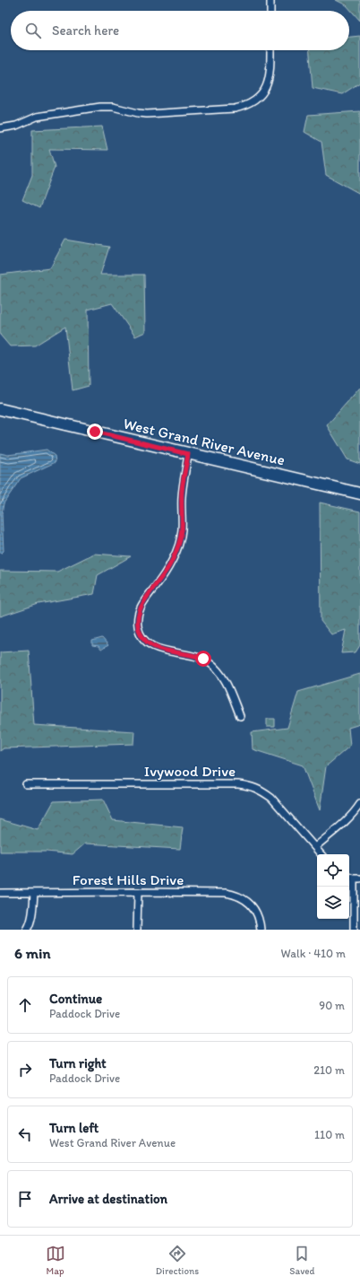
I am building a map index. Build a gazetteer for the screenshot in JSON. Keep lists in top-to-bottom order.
{
  "streets": {
    "main road": ["West Grand River Avenue"],
    "street": ["Ivywood Drive", "Forest Hills Drive"]
  },
  "page": {
    "search": "Search here",
    "heading": ["6 min", "Walk · 410 m"],
    "list": [
      ["Continue", "Paddock Drive", "90 m"],
      ["Turn right", "Paddock Drive", "210 m"],
      ["Turn left", "West Grand River Avenue", "110 m"],
      "Arrive at destination"
    ],
    "nav": ["Map", "Directions", "Saved"]
  }
}
